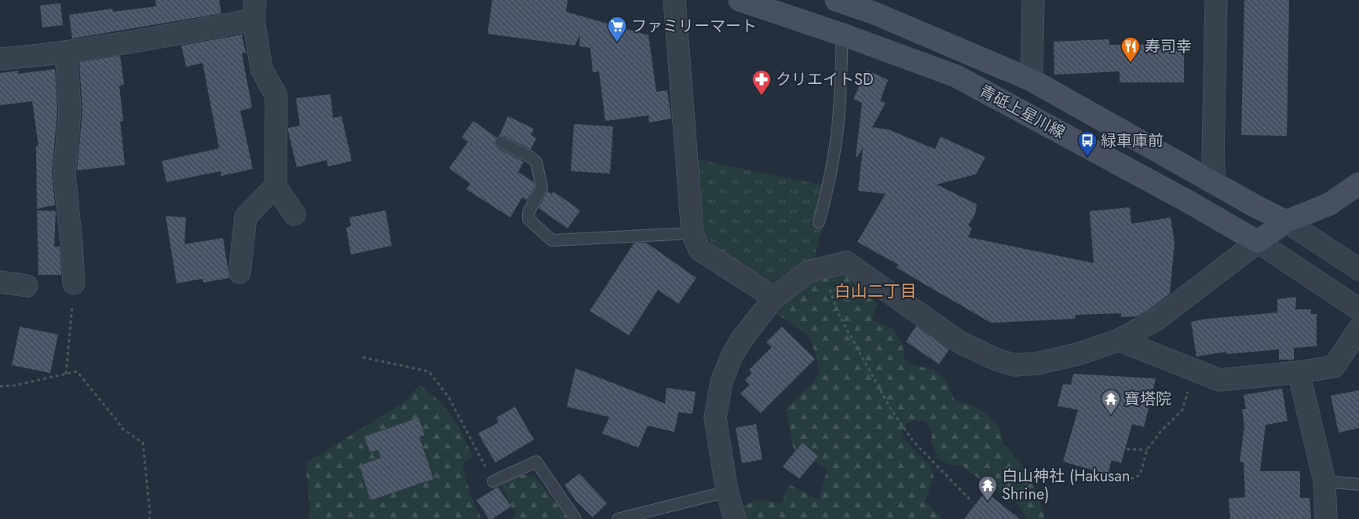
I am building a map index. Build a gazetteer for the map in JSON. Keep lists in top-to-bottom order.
{
  "streets": {
    "main road": ["青砥上星川線"]
  },
  "districts": ["白山二丁目"],
  "places": {
    "supermarket": ["ファミリーマート"],
    "restaurant": ["寿司幸"],
    "pharmacy": ["クリエイトSD"],
    "bus stop": ["緑車庫前"],
    "temple": ["寶塔院", "白山神社 (Hakusan Shrine)"]
  }
}
